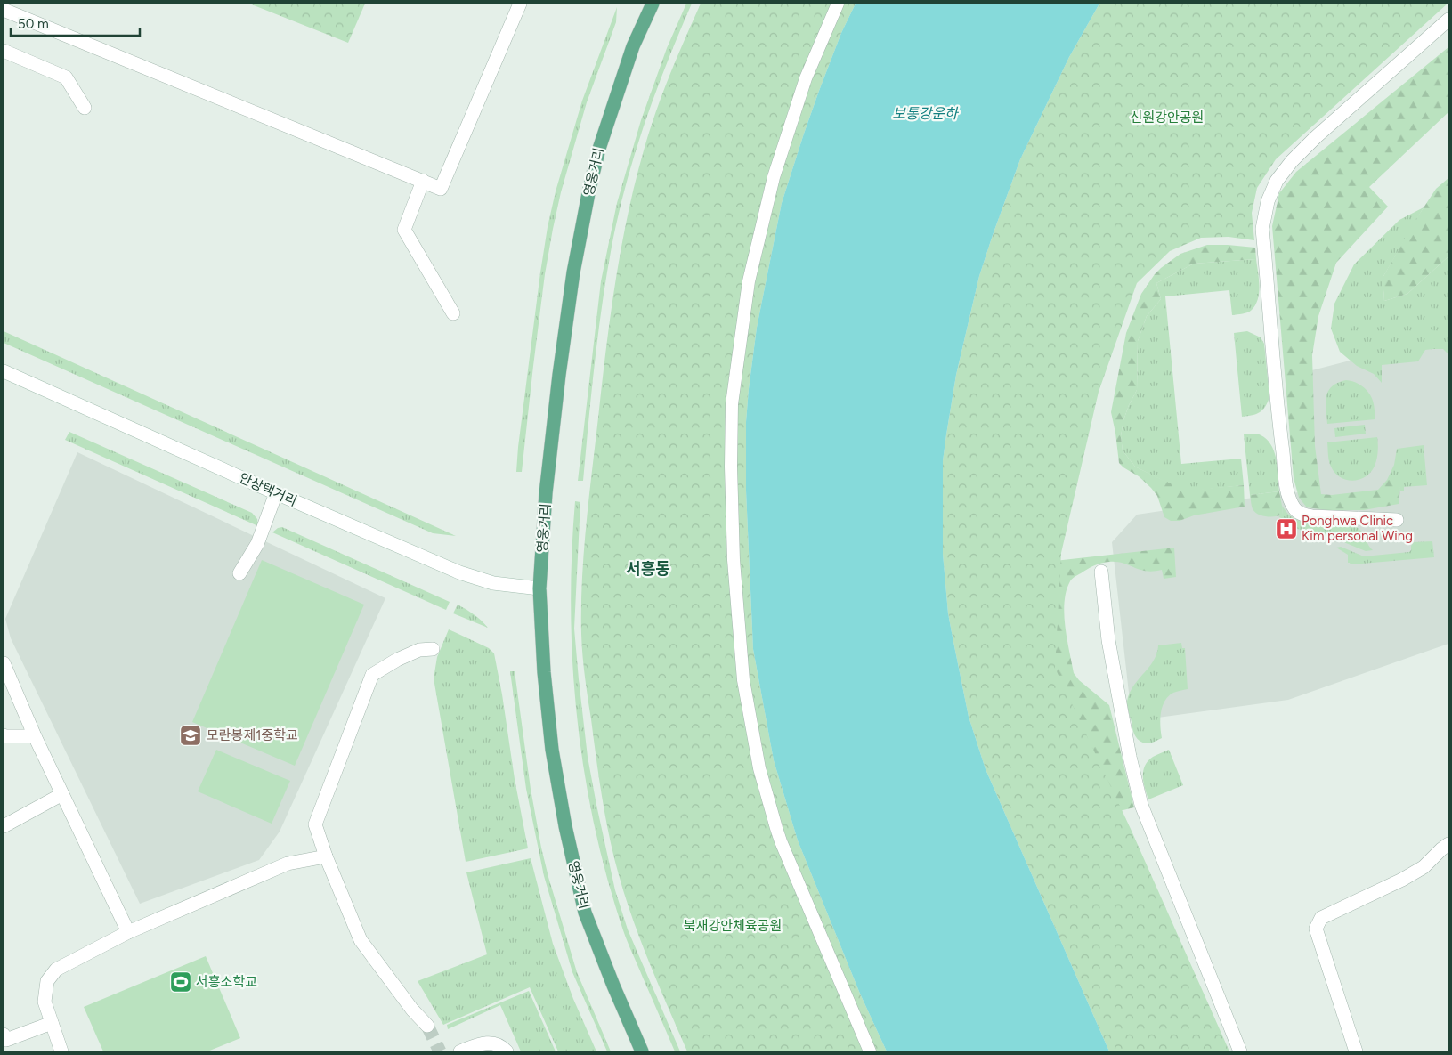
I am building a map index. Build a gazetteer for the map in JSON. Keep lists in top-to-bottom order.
{
  "streets": {
    "main road": ["영웅거리"],
    "street": ["안상택거리"]
  },
  "crossings": [
    ["영웅거리", "안상택거리"]
  ],
  "districts": ["서흥동"],
  "water": ["보통강운하"],
  "parks": ["신원강안공원", "북새강안체육공원"],
  "places": {
    "hospital": ["Ponghwa Clinic Kim personal Wing"],
    "school or university": ["모란봉제1중학교"],
    "sports": ["서흥소학교"]
  },
  "scale_bar": "50 m"
}
